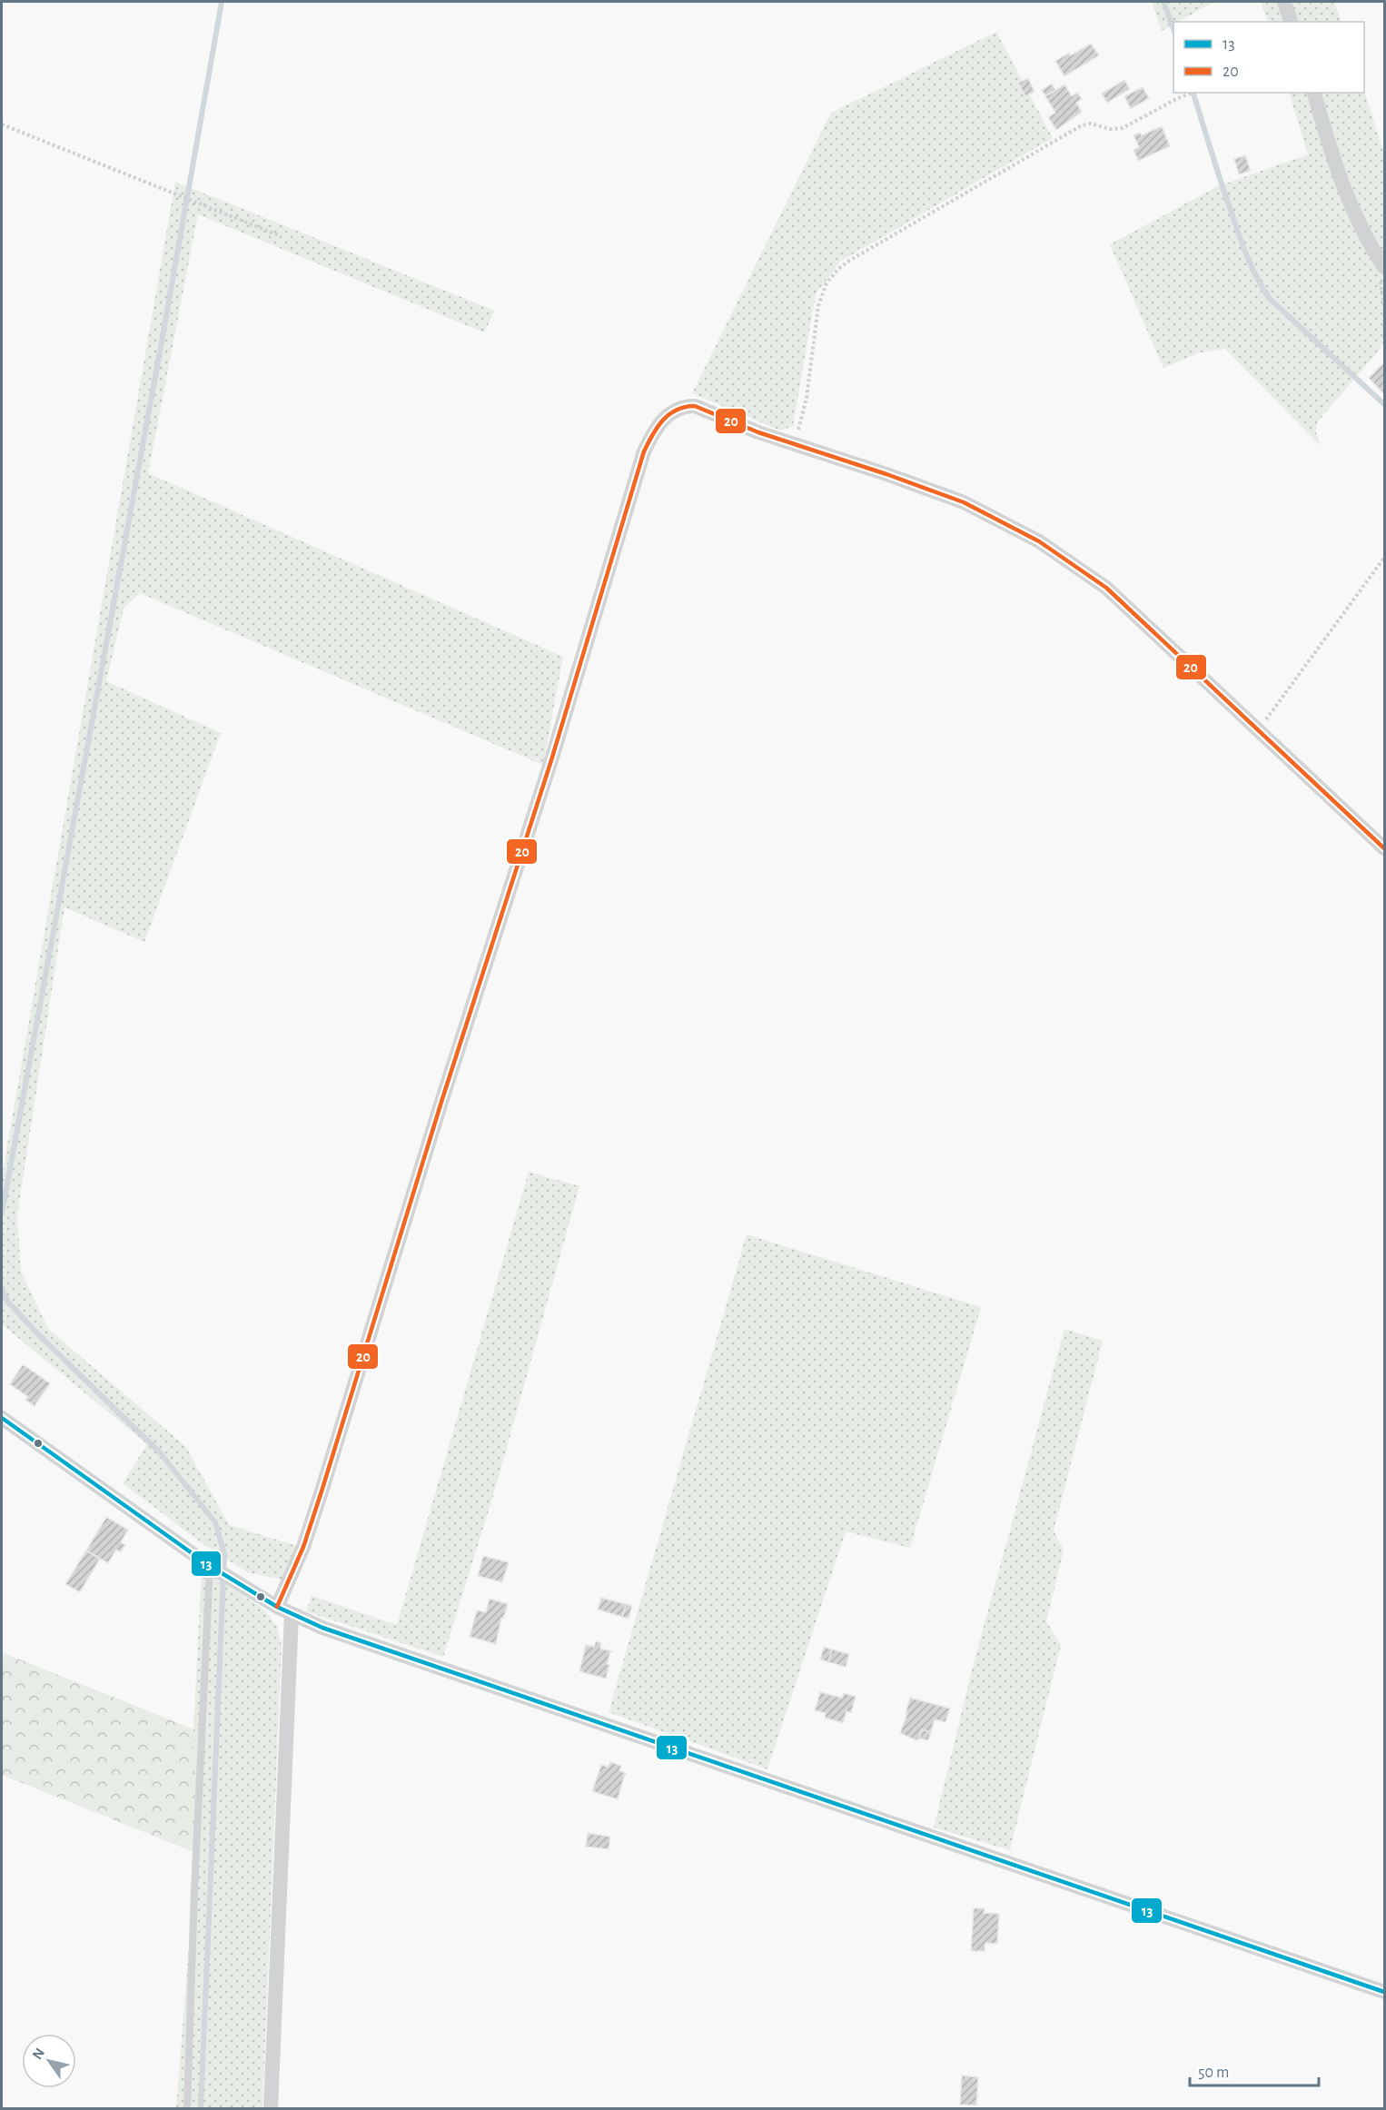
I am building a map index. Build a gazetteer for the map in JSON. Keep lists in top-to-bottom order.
{
  "lines": ["transit line 20", "transit line 13"],
  "legend": ["13", "20"],
  "scale_bar": "50 m",
  "north": "top left"
}
